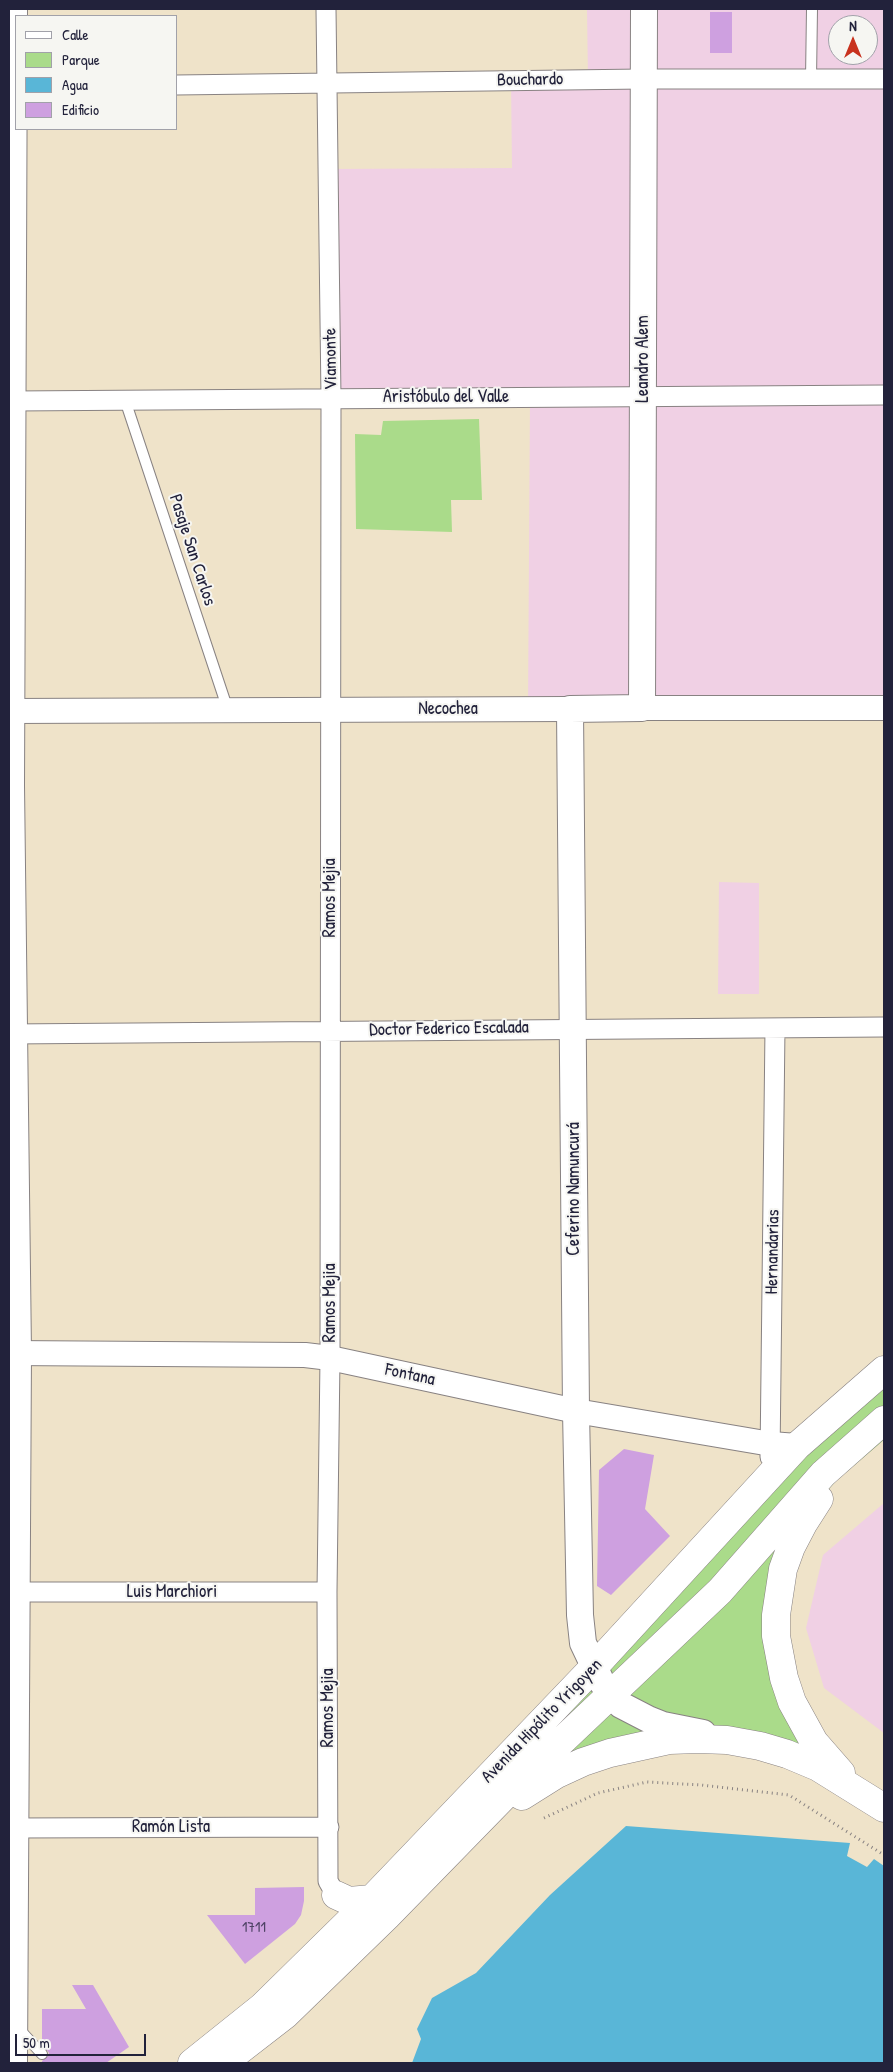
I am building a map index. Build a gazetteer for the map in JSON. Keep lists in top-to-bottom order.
{
  "streets": {
    "highway": ["Avenida Hipólito Yrigoyen"],
    "main road": ["Leandro Alem", "Necochea", "Ceferino Namuncurá"],
    "street": [
      "Bouchardo",
      "Viamonte",
      "Aristóbulo del Valle",
      "Ramos Mejia",
      "Doctor Federico Escalada",
      "Hernandarias",
      "Fontana",
      "Luis Marchiori",
      "Ramón Lista"
    ],
    "lane": ["Pasaje San Carlos"]
  },
  "crossings": [
    ["Bouchardo", "Viamonte"],
    ["Bouchardo", "Leandro Alem"],
    ["Viamonte", "Aristóbulo del Valle"],
    ["Viamonte", "Necochea"],
    ["Viamonte", "Ramos Mejia"],
    ["Leandro Alem", "Aristóbulo del Valle"],
    ["Leandro Alem", "Necochea"],
    ["Aristóbulo del Valle", "Pasaje San Carlos"],
    ["Pasaje San Carlos", "Necochea"],
    ["Necochea", "Ramos Mejia"],
    ["Necochea", "Ceferino Namuncurá"],
    ["Ramos Mejia", "Doctor Federico Escalada"],
    ["Ramos Mejia", "Fontana"],
    ["Ramos Mejia", "Luis Marchiori"],
    ["Ramos Mejia", "Ramón Lista"],
    ["Doctor Federico Escalada", "Ceferino Namuncurá"],
    ["Doctor Federico Escalada", "Hernandarias"],
    ["Ceferino Namuncurá", "Fontana"],
    ["Ceferino Namuncurá", "Avenida Hipólito Yrigoyen"],
    ["Hernandarias", "Fontana"],
    ["Hernandarias", "Avenida Hipólito Yrigoyen"],
    ["Fontana", "Avenida Hipólito Yrigoyen"]
  ],
  "house_numbers": ["1711"],
  "legend": [
    "Calle",
    "Parque",
    "Agua",
    "Edificio"
  ],
  "scale_bar": "50 m",
  "north": "top"
}
